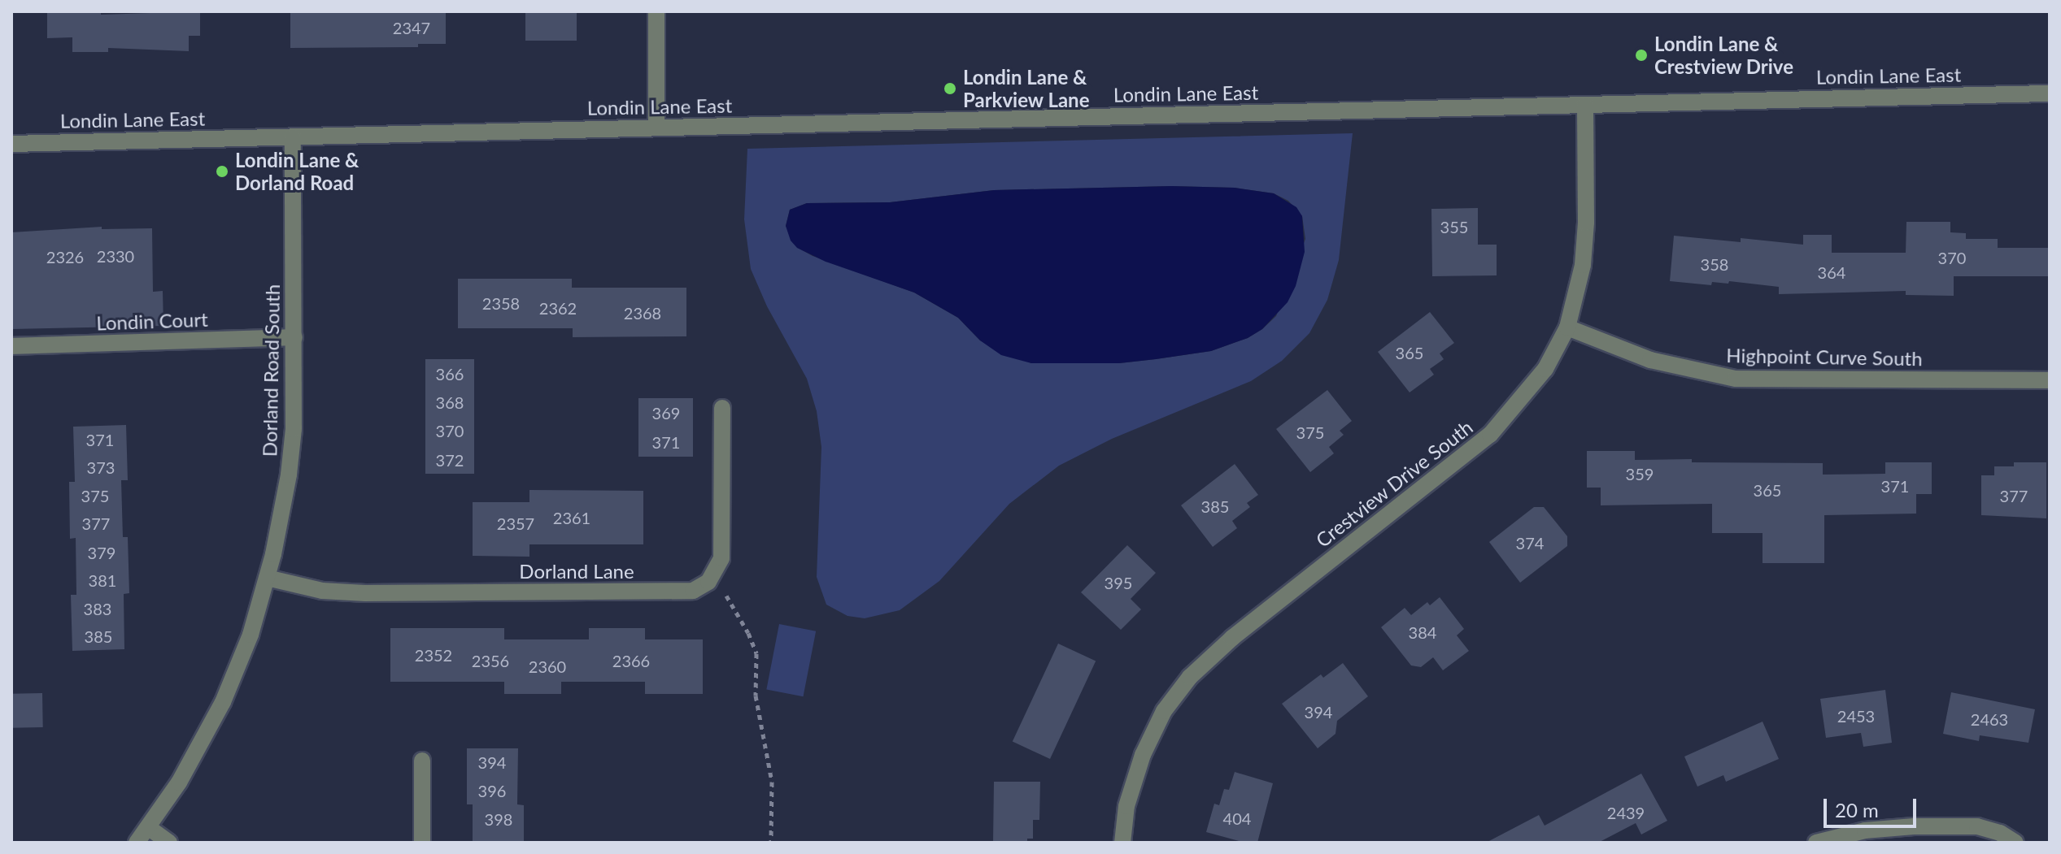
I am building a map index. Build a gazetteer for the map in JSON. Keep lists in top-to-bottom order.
{
  "streets": {
    "street": [
      "Londin Lane East",
      "Londin Court",
      "Highpoint Curve South",
      "Dorland Road South",
      "Crestview Drive South",
      "Dorland Lane"
    ]
  },
  "crossings": [
    ["Londin Lane East", "Dorland Road South"],
    ["Londin Lane East", "Crestview Drive South"],
    ["Londin Court", "Dorland Road South"],
    ["Highpoint Curve South", "Crestview Drive South"],
    ["Dorland Road South", "Dorland Lane"]
  ],
  "places": ["Londin Lane & Crestview Drive", "Londin Lane & Parkview Lane", "Londin Lane & Dorland Road"],
  "house_numbers": [
    "2347",
    "355",
    "2330",
    "2326",
    "370",
    "358",
    "364",
    "2358",
    "2362",
    "2368",
    "365",
    "366",
    "368",
    "369",
    "370",
    "375",
    "371",
    "371",
    "372",
    "373",
    "359",
    "371",
    "365",
    "375",
    "377",
    "385",
    "2361",
    "377",
    "2357",
    "374",
    "379",
    "381",
    "395",
    "383",
    "384",
    "385",
    "2352",
    "2356",
    "2366",
    "2360",
    "394",
    "2453",
    "2463",
    "394",
    "396",
    "2439",
    "404",
    "398"
  ],
  "scale_bar": "20 m"
}
